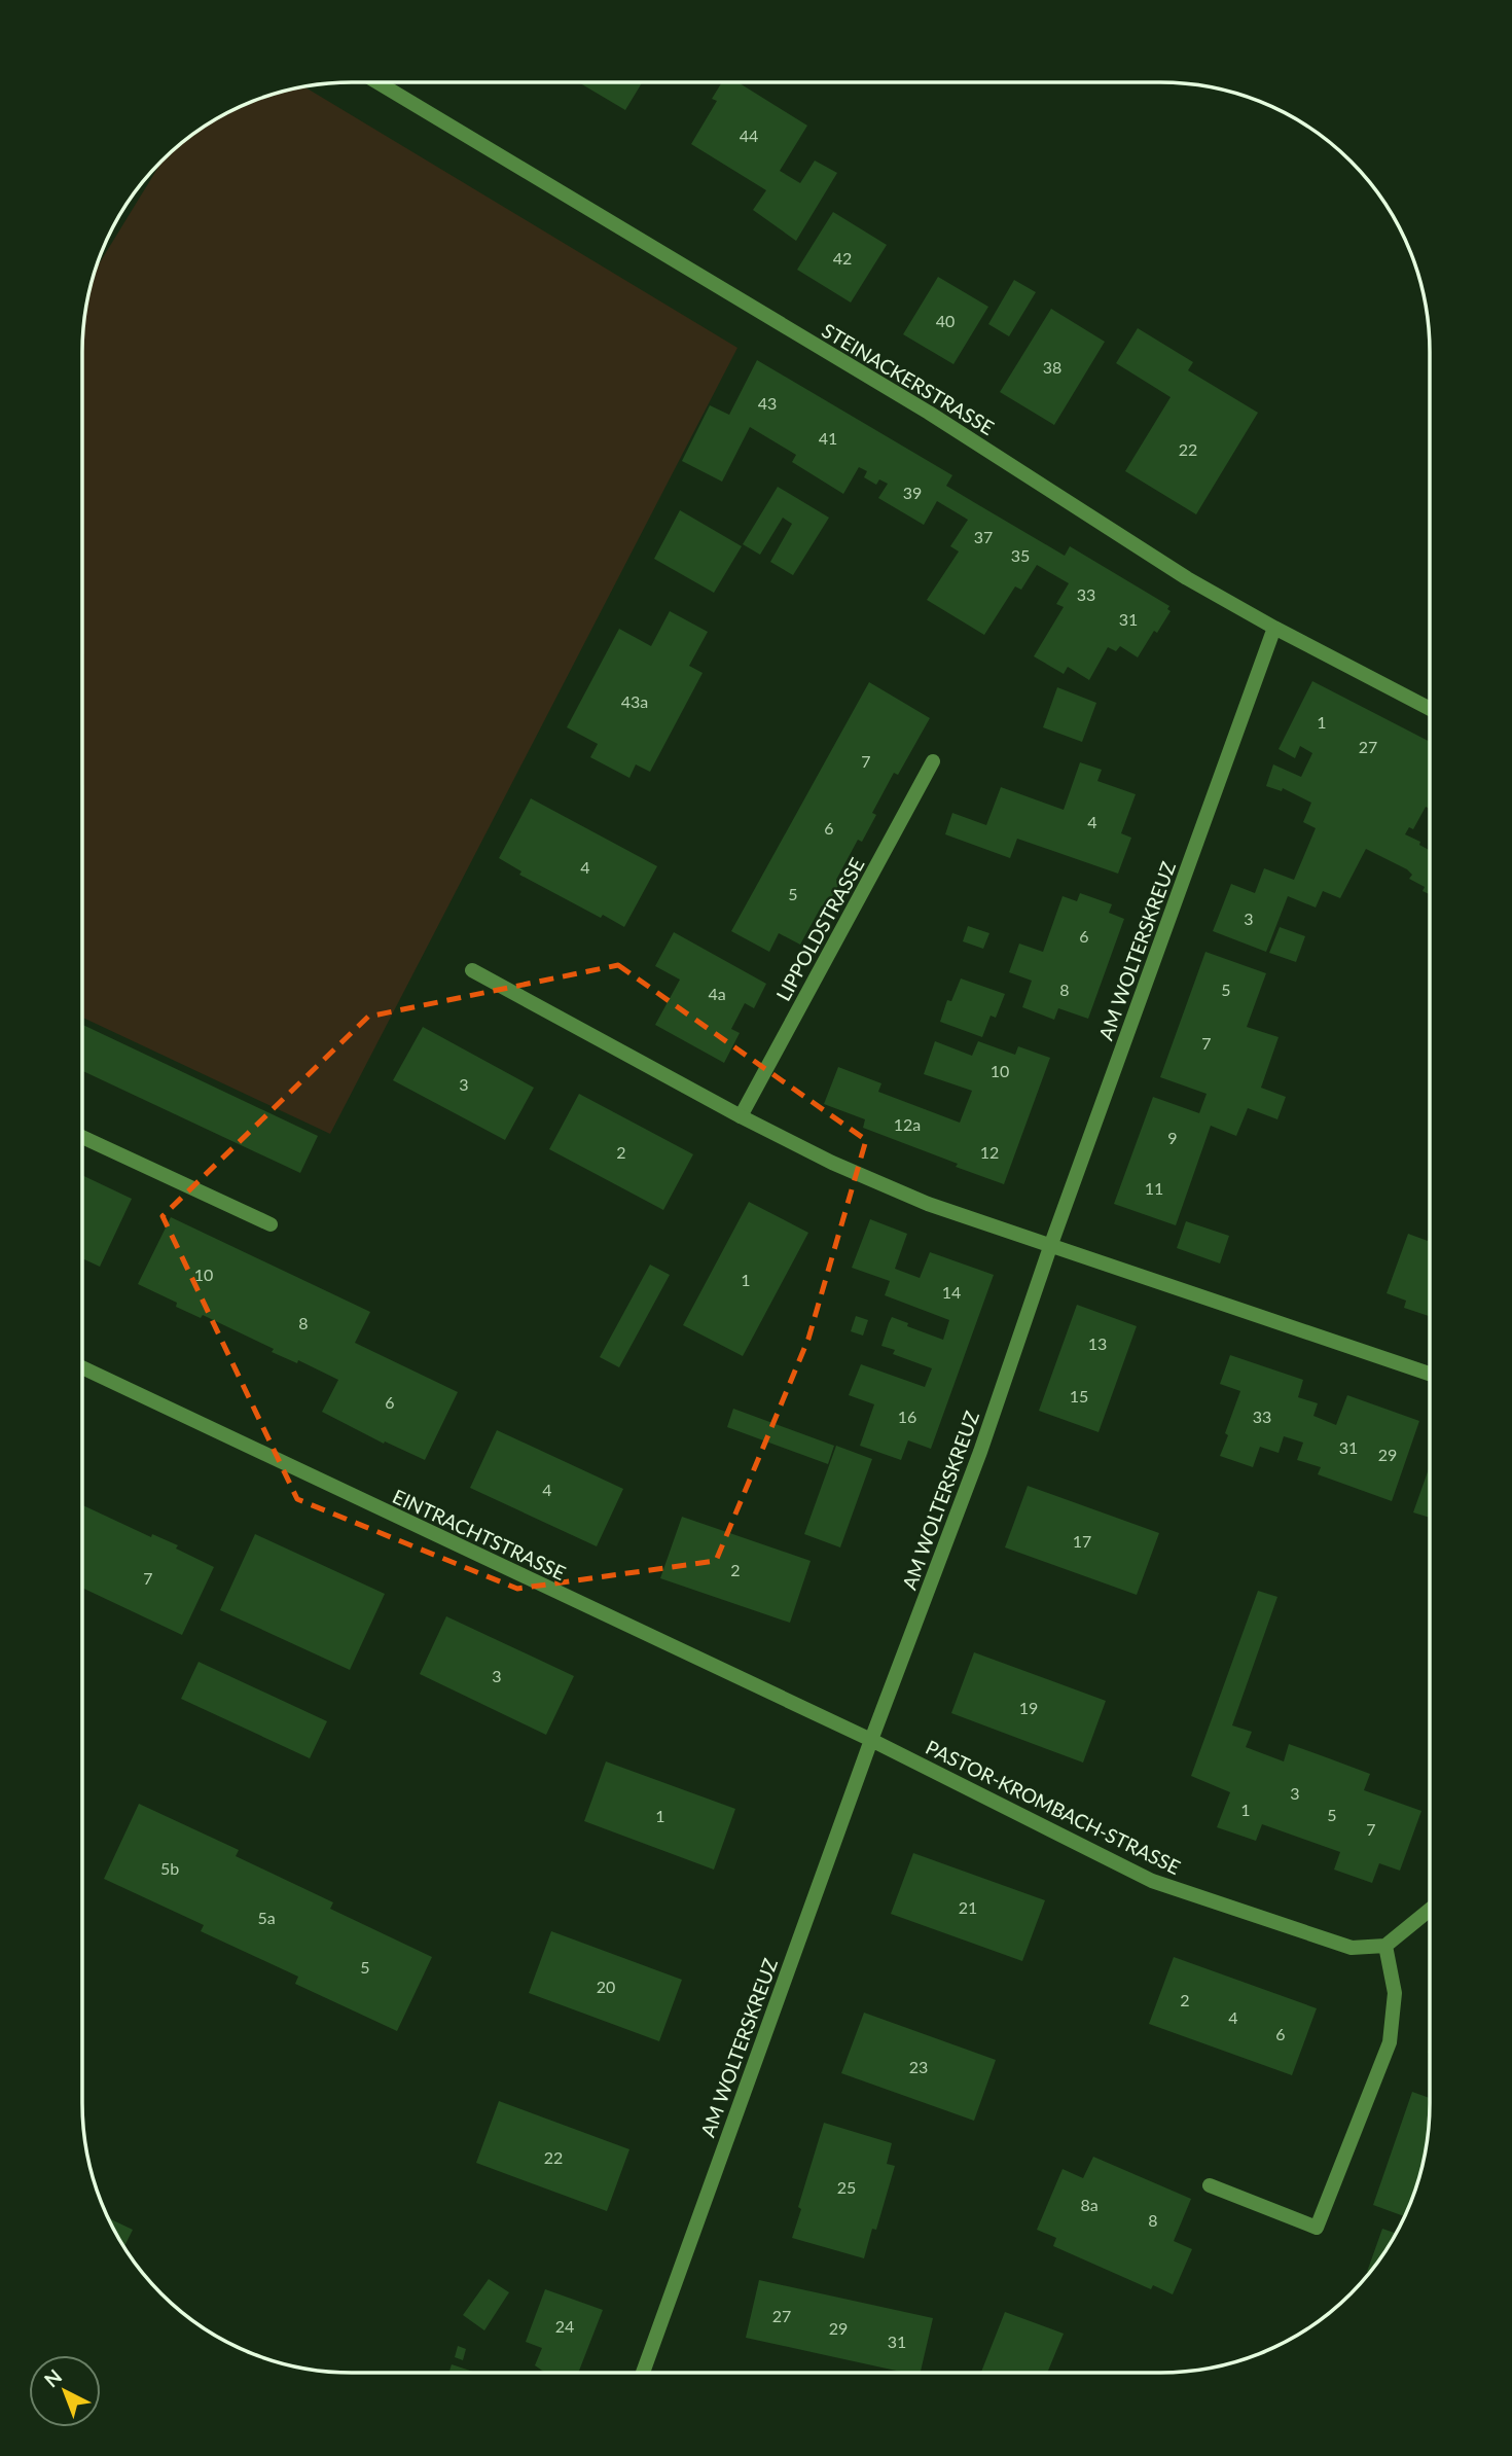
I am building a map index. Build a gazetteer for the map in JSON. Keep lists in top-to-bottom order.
{
  "streets": {
    "street": [
      "STEINACKERSTRASSE",
      "LIPPOLDSTRASSE",
      "AM WOLTERSKREUZ",
      "EINTRACHTSTRASSE",
      "PASTOR-KROMBACH-STRASSE"
    ]
  },
  "crossings": [
    ["STEINACKERSTRASSE", "AM WOLTERSKREUZ"],
    ["AM WOLTERSKREUZ", "EINTRACHTSTRASSE"],
    ["AM WOLTERSKREUZ", "PASTOR-KROMBACH-STRASSE"],
    ["EINTRACHTSTRASSE", "PASTOR-KROMBACH-STRASSE"]
  ],
  "house_numbers": [
    "44",
    "42",
    "40",
    "38",
    "43",
    "41",
    "22",
    "39",
    "37",
    "35",
    "33",
    "31",
    "43a",
    "1",
    "27",
    "7",
    "4",
    "6",
    "4",
    "5",
    "3",
    "6",
    "8",
    "5",
    "4a",
    "7",
    "10",
    "3",
    "12a",
    "9",
    "2",
    "12",
    "11",
    "10",
    "1",
    "14",
    "8",
    "13",
    "15",
    "6",
    "16",
    "33",
    "31",
    "29",
    "4",
    "17",
    "2",
    "7",
    "3",
    "19",
    "3",
    "1",
    "5",
    "1",
    "7",
    "5b",
    "21",
    "5a",
    "5",
    "20",
    "2",
    "4",
    "6",
    "23",
    "22",
    "25",
    "8a",
    "8",
    "27",
    "24",
    "29",
    "31"
  ],
  "north": "top left"
}
